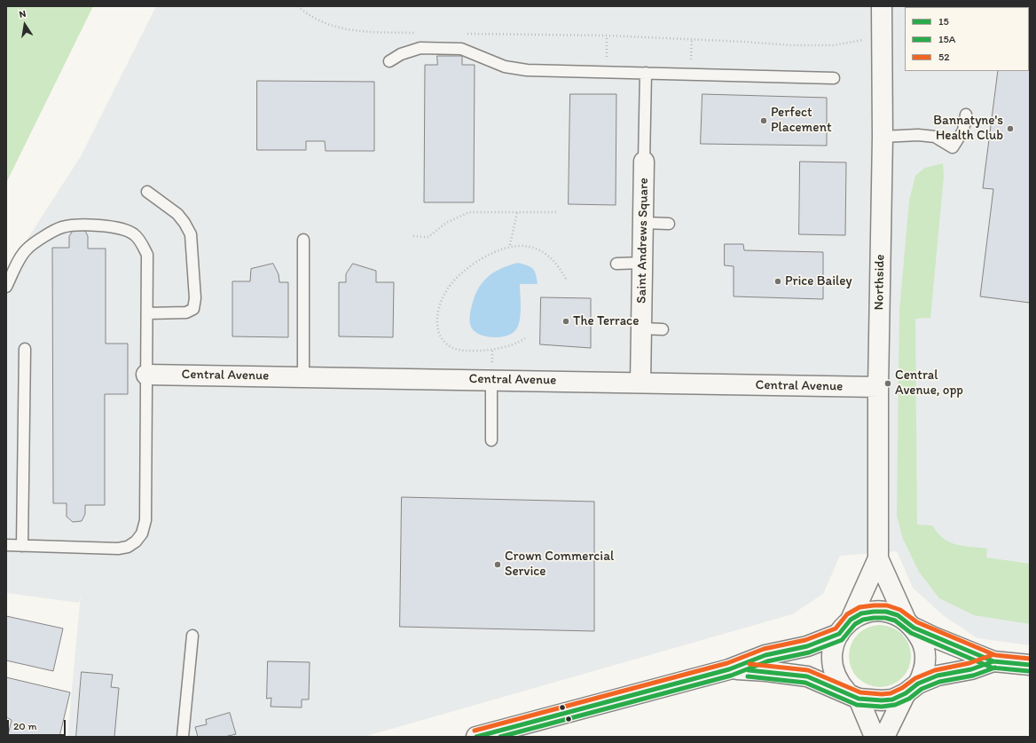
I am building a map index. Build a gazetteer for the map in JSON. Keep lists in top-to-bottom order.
{
  "streets": {
    "main road": ["Saint Andrews Square", "Northside", "Central Avenue"]
  },
  "crossings": [
    ["Saint Andrews Square", "Central Avenue"],
    ["Northside", "Central Avenue"]
  ],
  "places": [
    "Perfect Placement",
    "Bannatyne's Health Club",
    "Price Bailey",
    "The Terrace",
    "Central Avenue, opp",
    "Crown Commercial Service"
  ],
  "lines": ["transit line 52", "transit line 15", "transit line 15A"],
  "legend": ["15", "15A", "52"],
  "scale_bar": "20 m",
  "north": "top"
}
